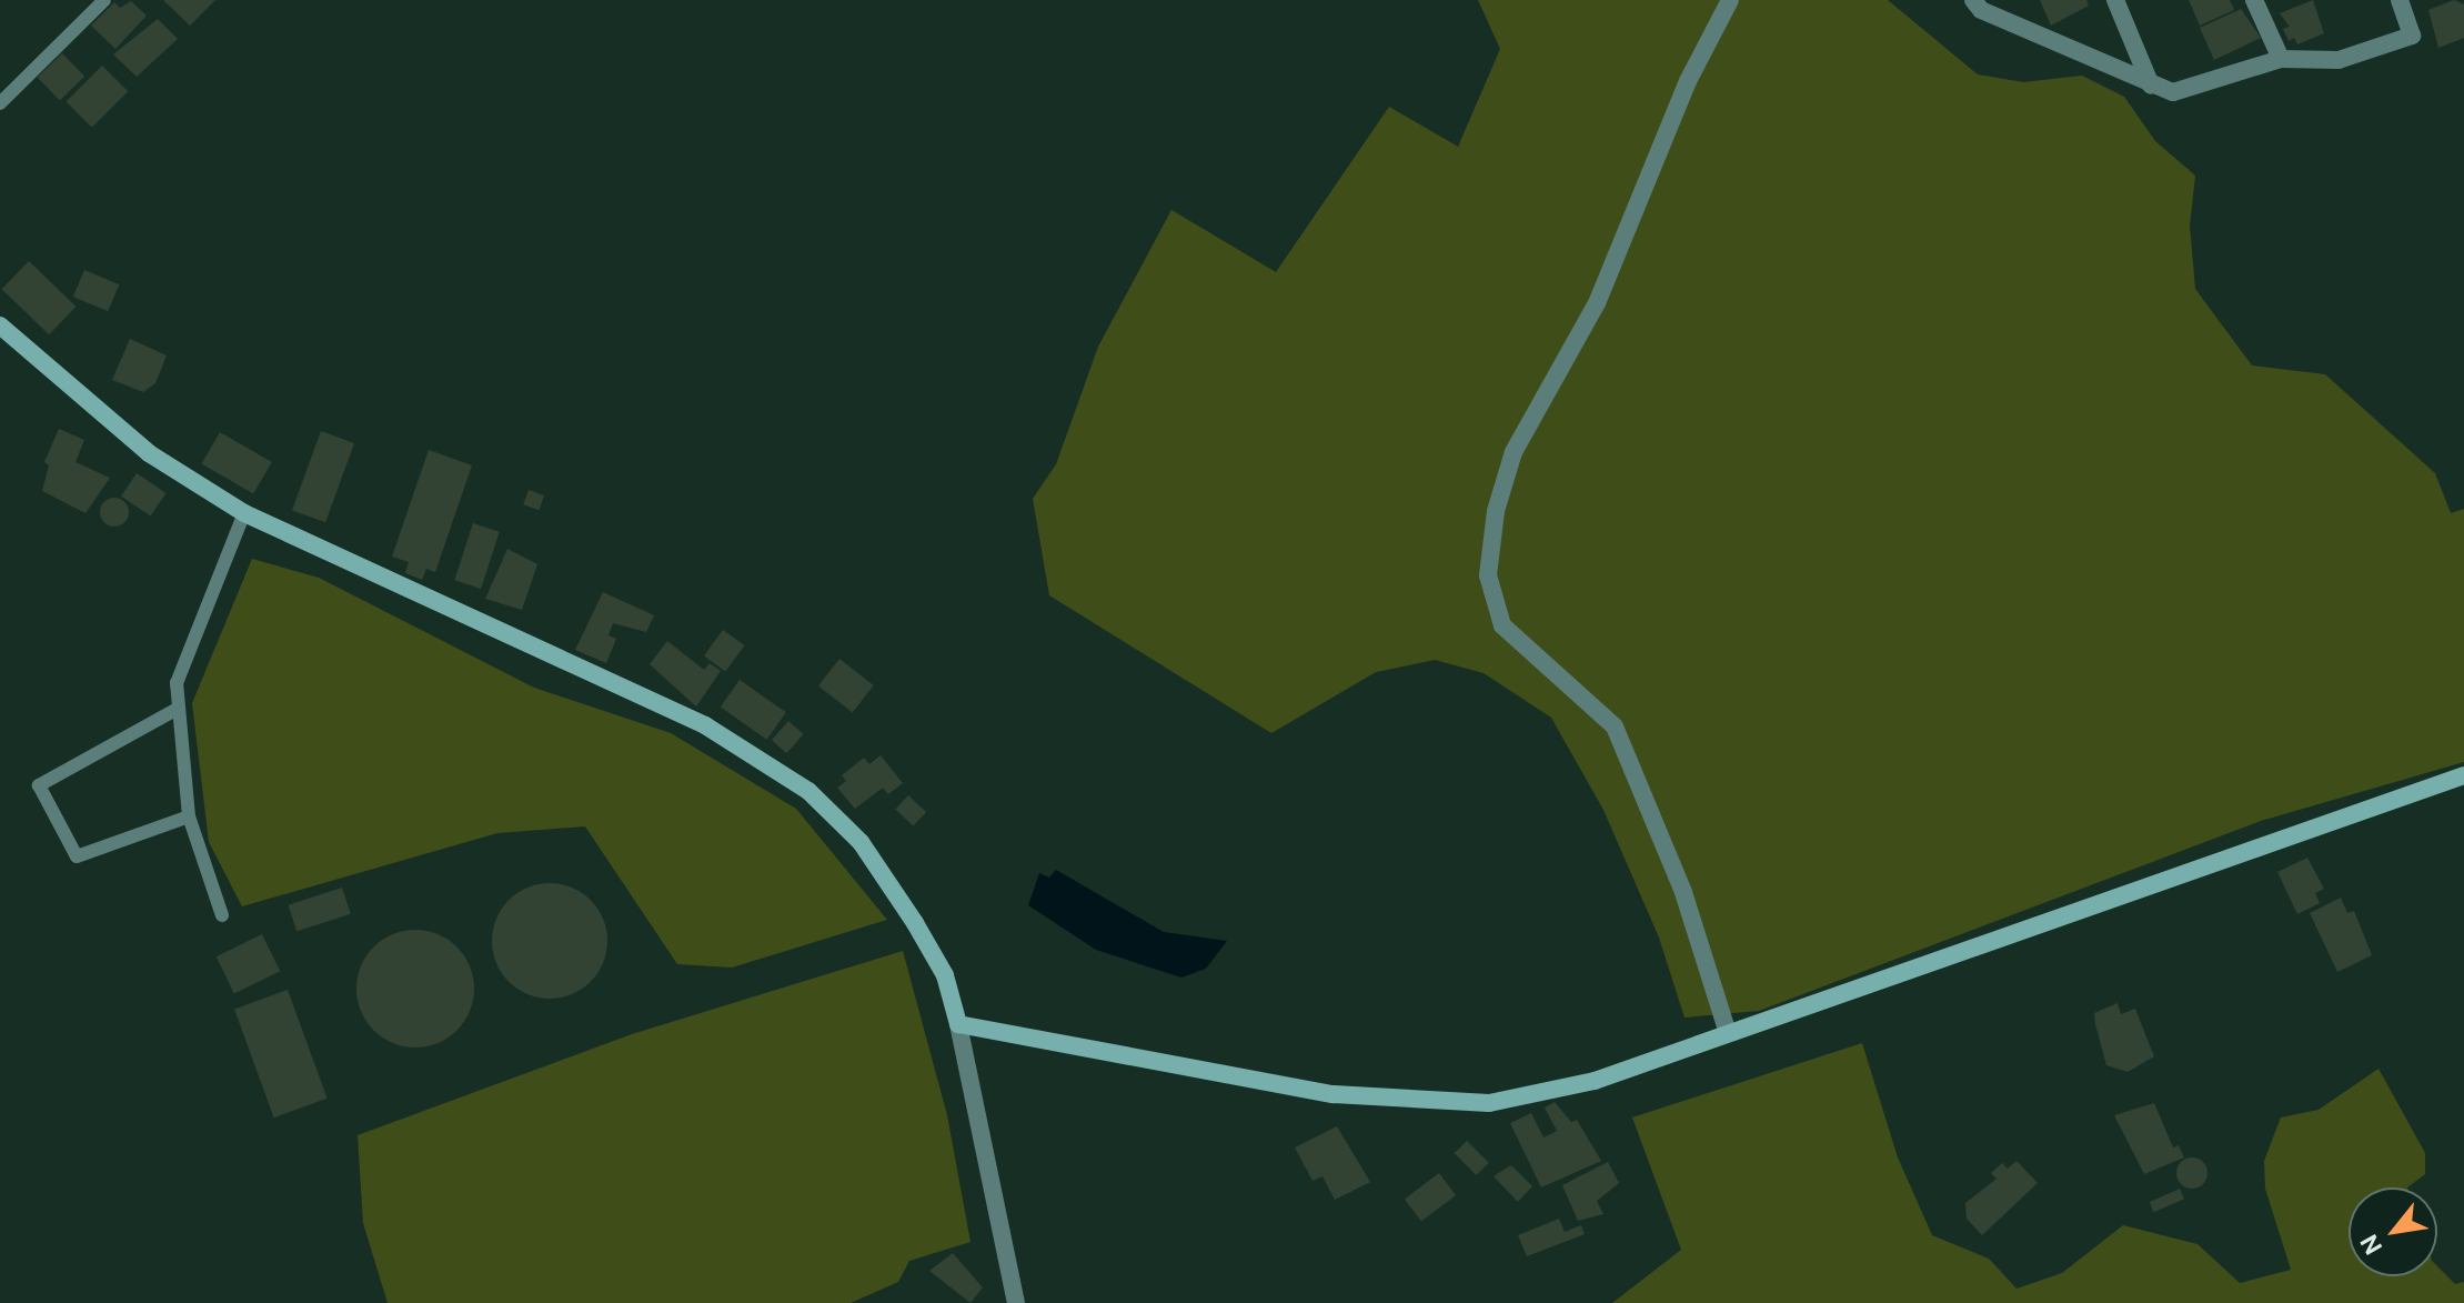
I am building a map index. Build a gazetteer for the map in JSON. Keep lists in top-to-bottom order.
{
  "north": "bottom left"
}
